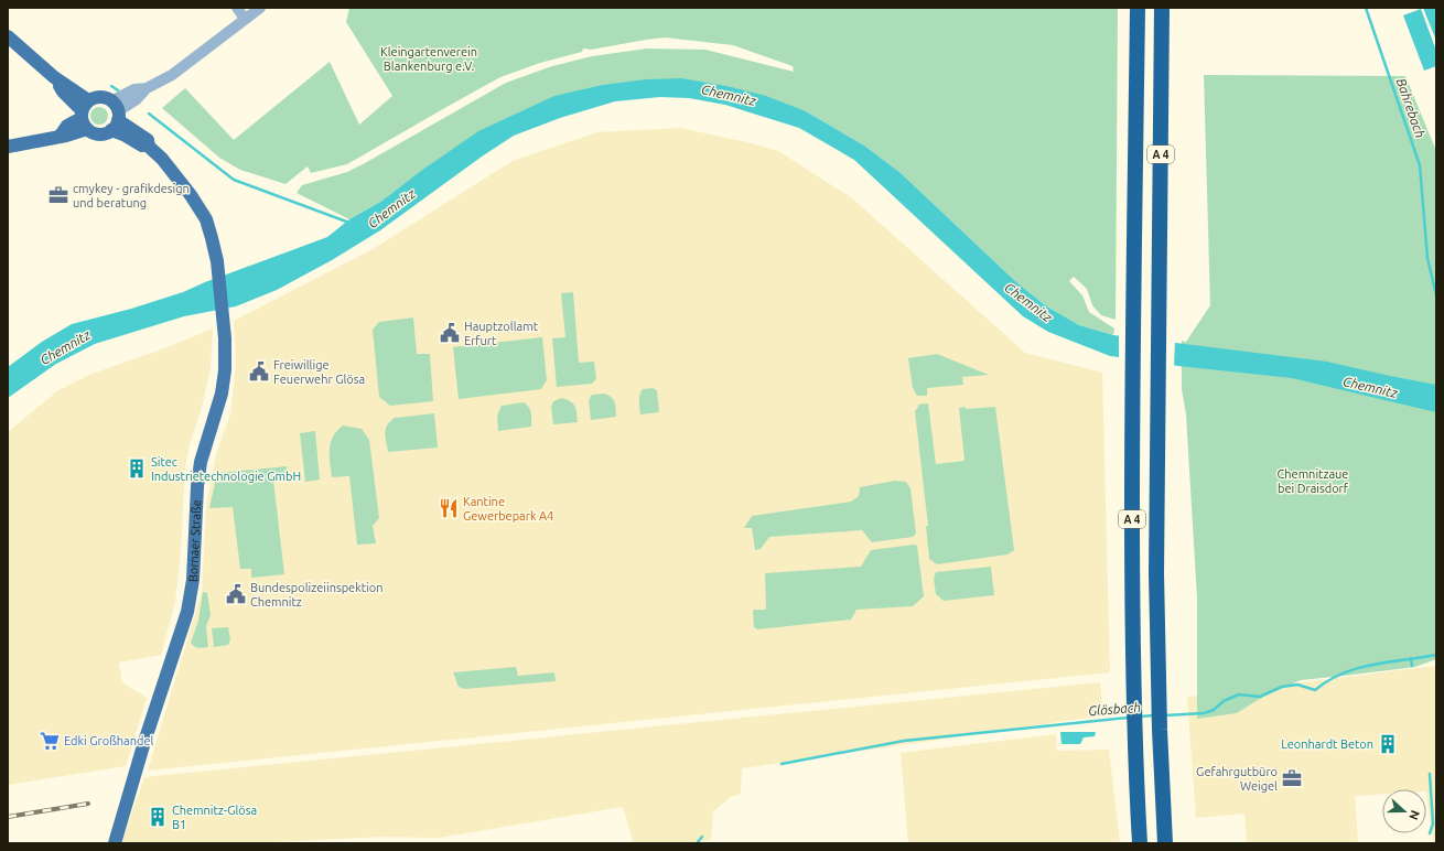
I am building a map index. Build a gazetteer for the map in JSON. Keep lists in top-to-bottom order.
{
  "streets": {
    "highway": ["A 4"],
    "main road": ["Bornaer Straße"]
  },
  "water": ["Chemnitz", "Bahrebach", "Glösbach"],
  "parks": ["Kleingartenverein Blankenburg e.V.", "Chemnitzaue bei Draisdorf"],
  "places": {
    "office": ["cmykey - grafikdesign und beratung", "Gefahrgutbüro Weigel"],
    "public building": ["Hauptzollamt Erfurt", "Freiwillige Feuerwehr Glösa", "Bundespolizeiinspektion Chemnitz"],
    "building": ["Sitec Industrietechnologie GmbH", "Leonhardt Beton", "Chemnitz-Glösa B1"],
    "restaurant": ["Kantine Gewerbepark A4"],
    "supermarket": ["Edki Großhandel"]
  },
  "north": "right"
}
